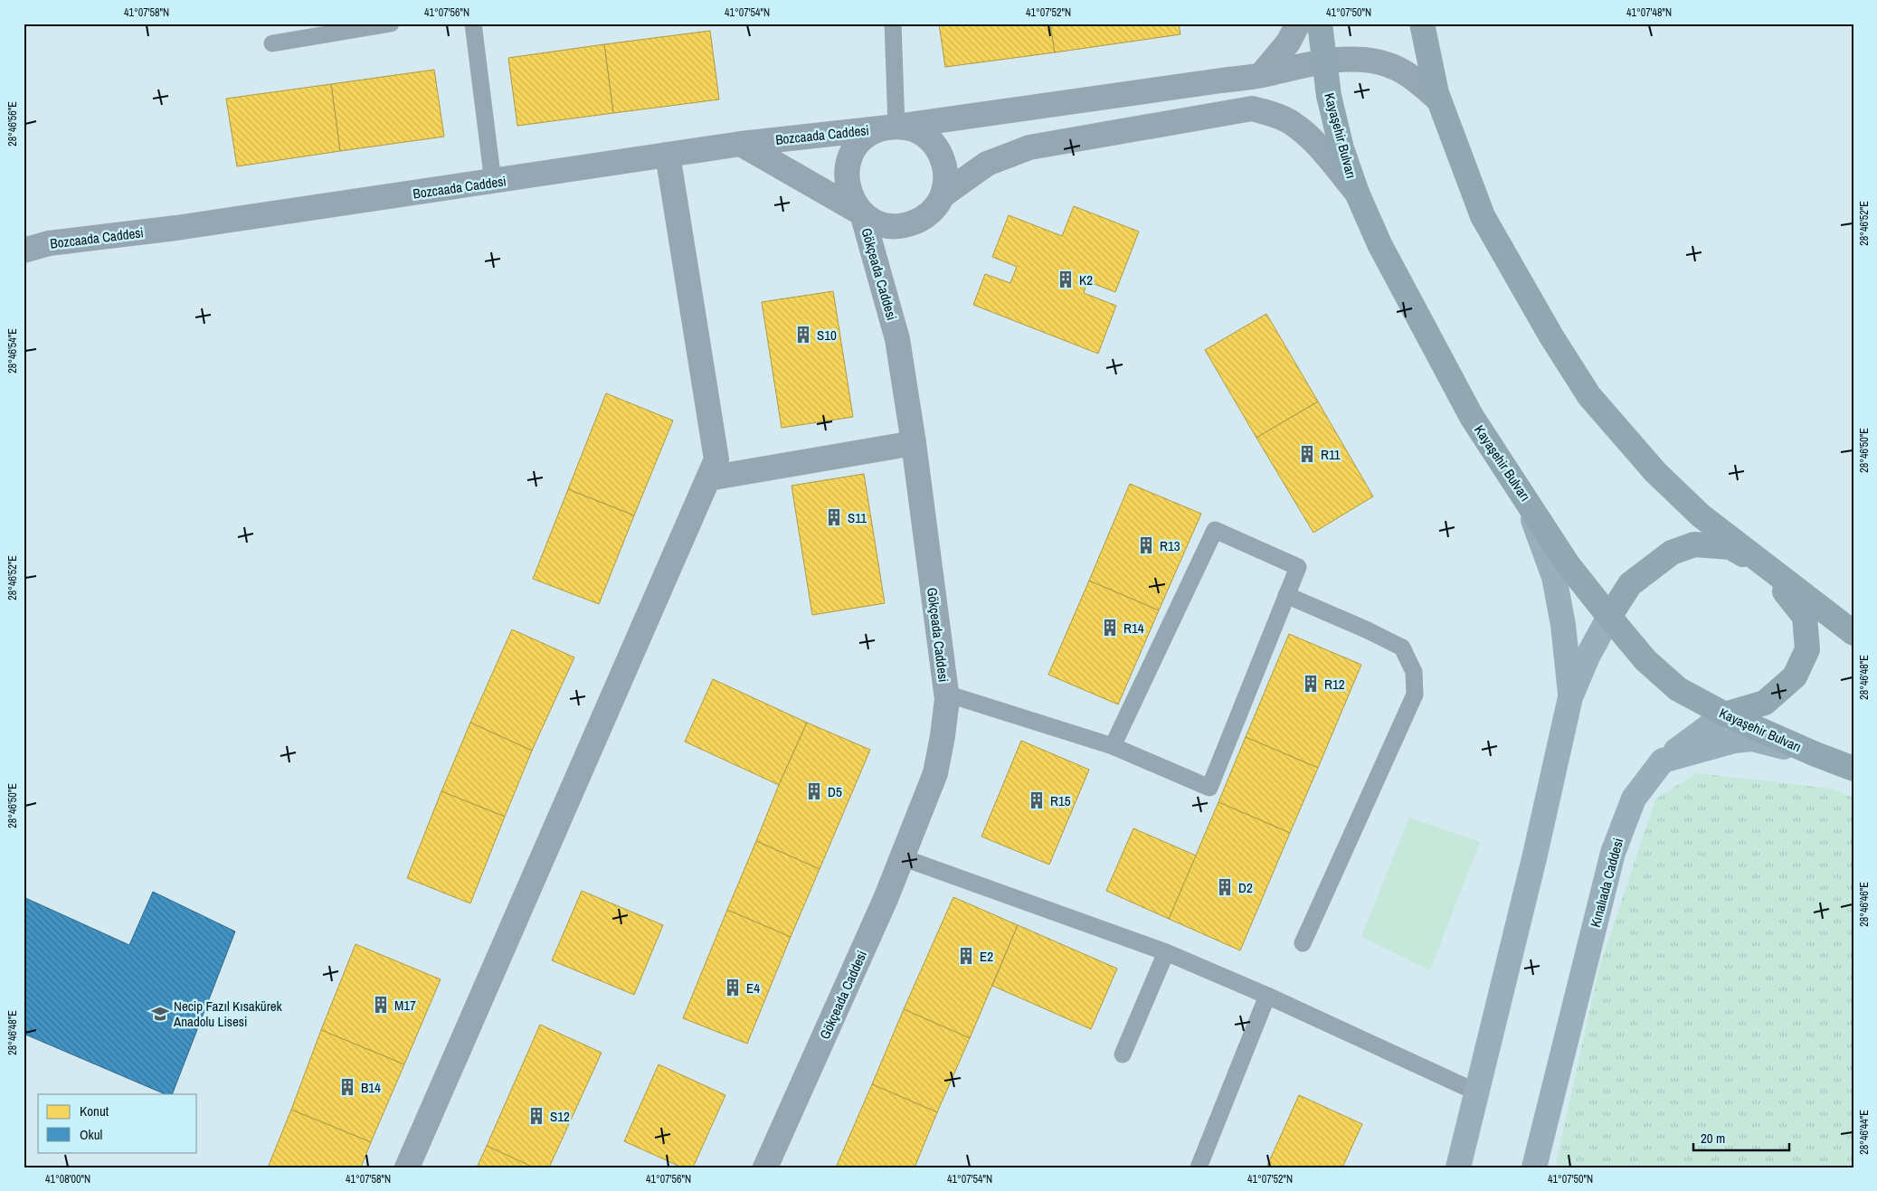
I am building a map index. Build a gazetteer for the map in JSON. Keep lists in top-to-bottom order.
{
  "streets": {
    "main road": ["Kayaşehir Bulvarı", "Kınalıada Caddesi"],
    "street": ["Bozcaada Caddesi", "Gökçeada Caddesi"]
  },
  "crossings": [
    ["Bozcaada Caddesi", "Gökçeada Caddesi"],
    ["Kayaşehir Bulvarı", "Kınalıada Caddesi"]
  ],
  "places": {
    "building": [
      "K2",
      "S10",
      "R11",
      "S11",
      "R13",
      "R14",
      "R12",
      "D5",
      "R15",
      "D2",
      "E2",
      "E4",
      "M17",
      "B14",
      "S12"
    ],
    "school or university": ["Necip Fazıl Kısakürek Anadolu Lisesi"]
  },
  "legend": ["Konut", "Okul"],
  "scale_bar": "20 m",
  "coordinates": [
    "41°07'58\"N",
    "41°07'56\"N",
    "41°07'54\"N",
    "41°07'52\"N",
    "41°07'50\"N",
    "41°07'48\"N",
    "28°46'56\"E",
    "28°46'52\"E",
    "28°46'54\"E",
    "28°46'50\"E",
    "28°46'48\"E",
    "28°46'46\"E",
    "28°46'44\"E",
    "41°08'00\"N"
  ]
}
